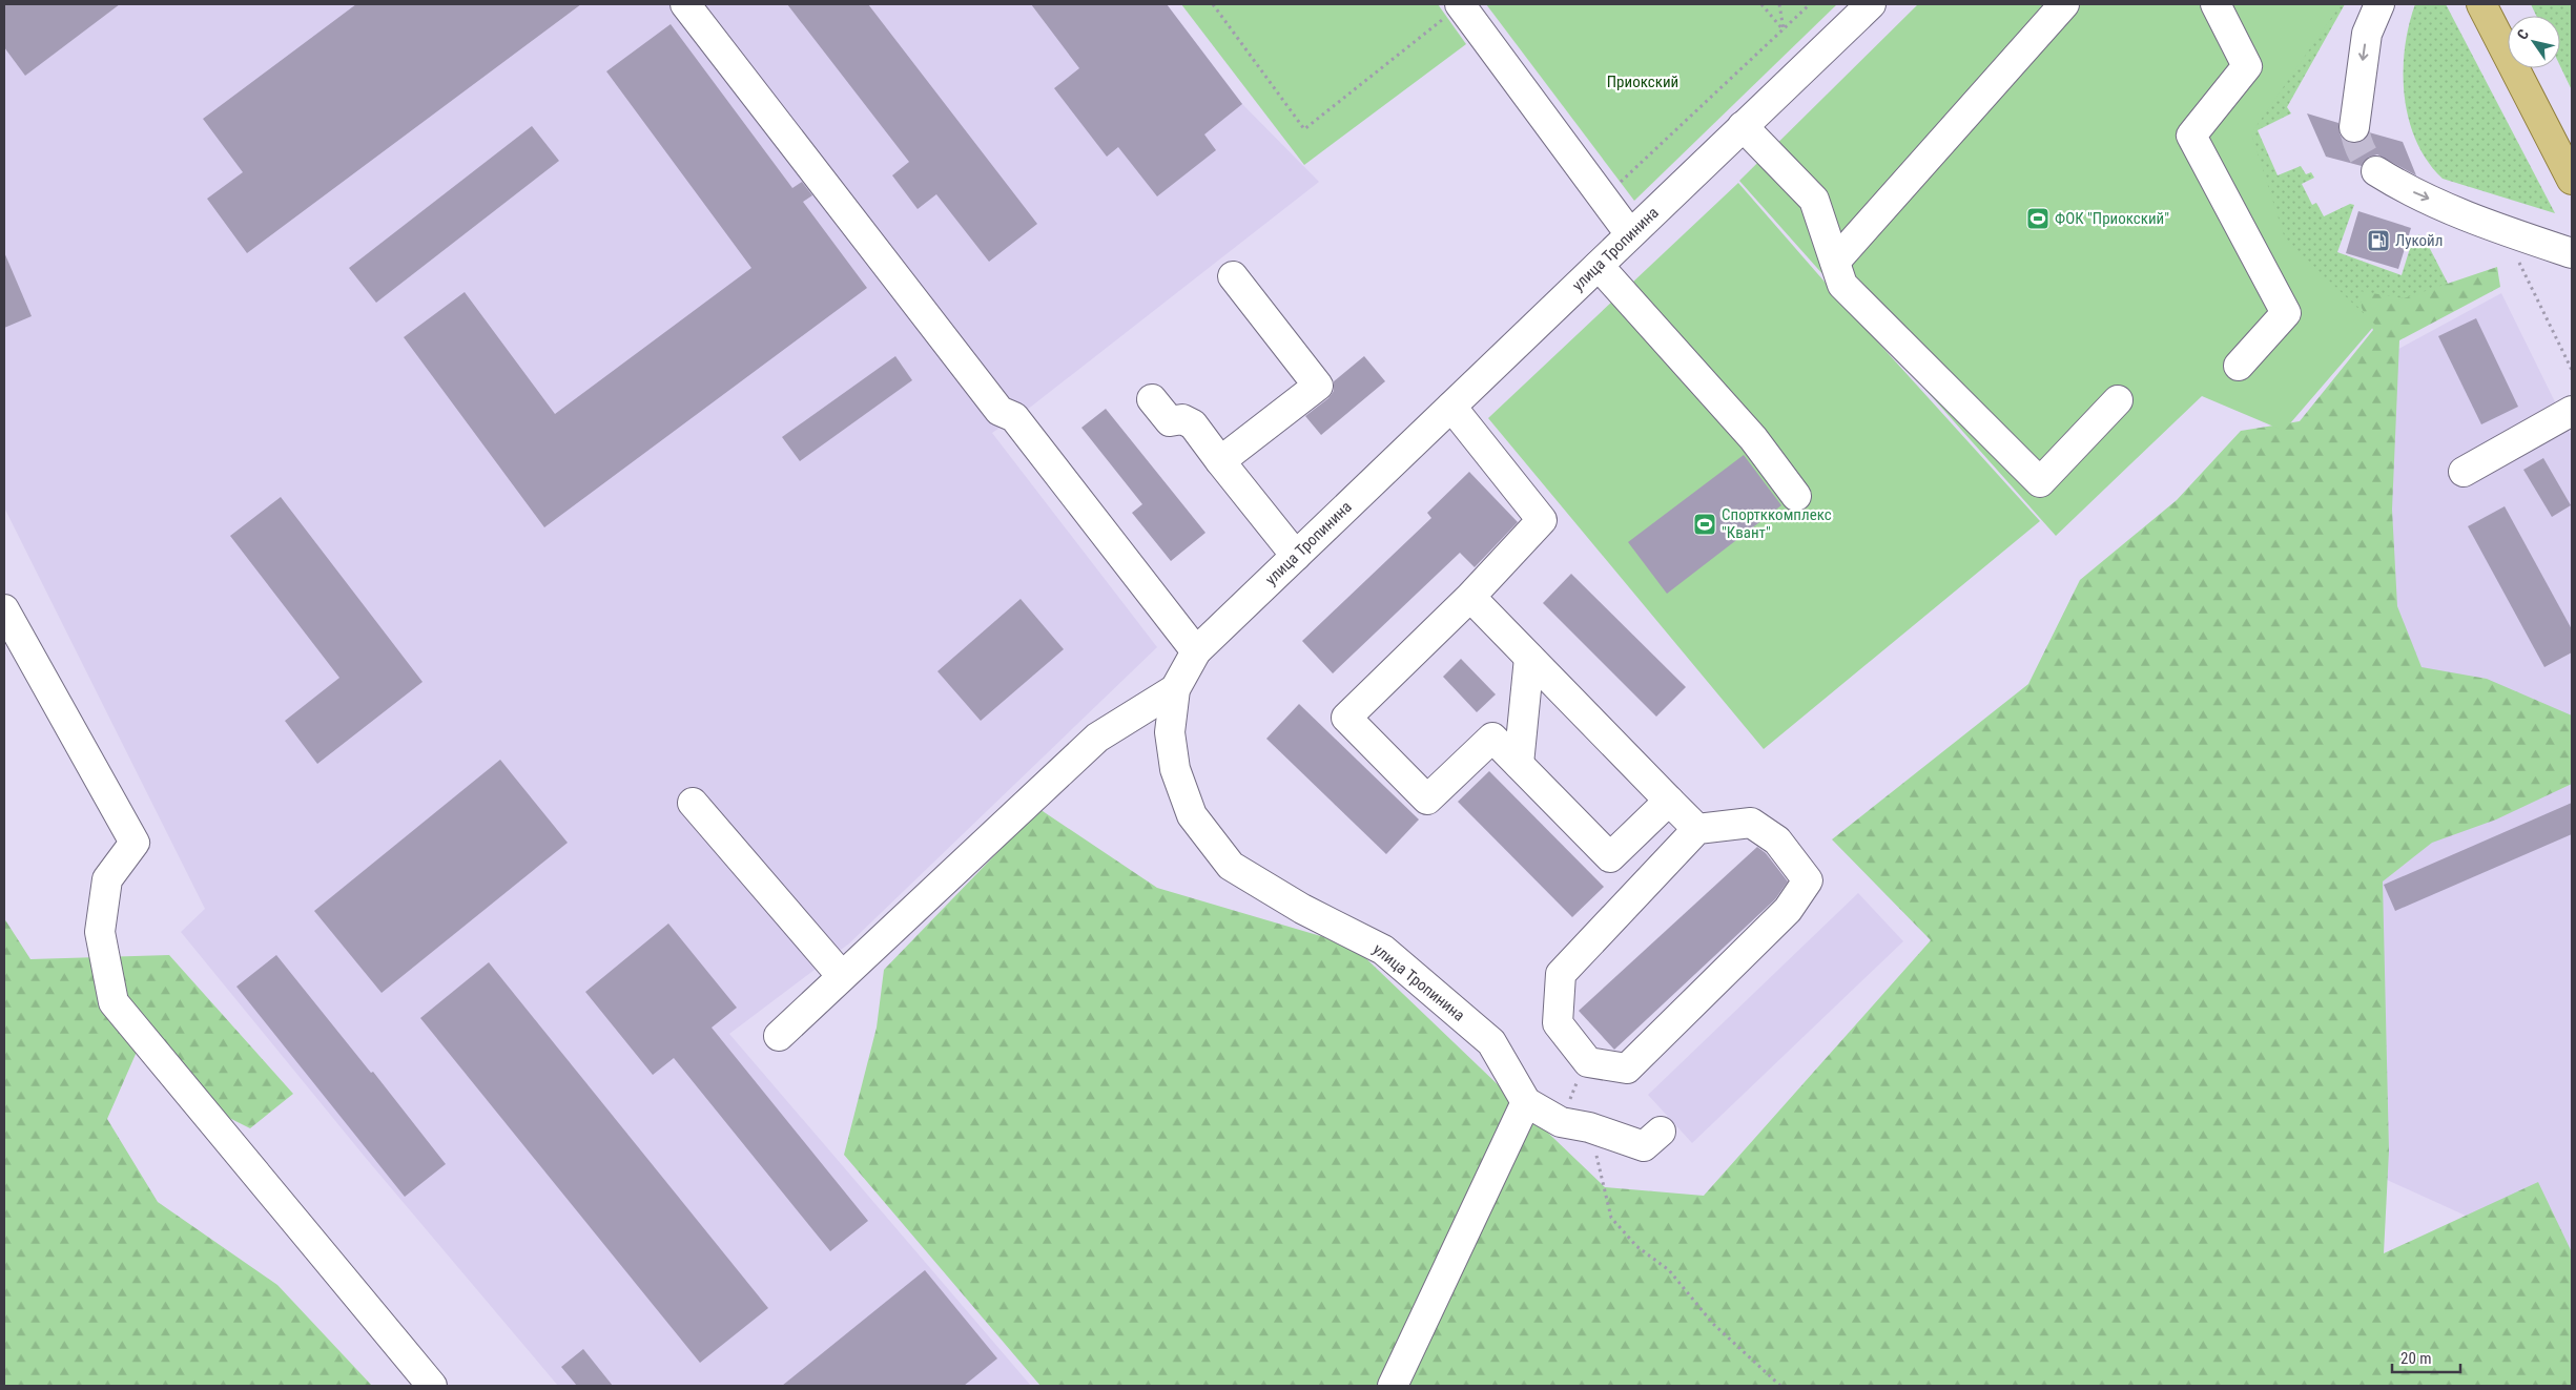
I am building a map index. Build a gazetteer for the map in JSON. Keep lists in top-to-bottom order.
{
  "streets": {
    "street": ["улица Тропинина"]
  },
  "parks": ["Приокский"],
  "places": {
    "sports": ["ФОК \"Приокский\"", "Спортккомплекс \"Квант\""],
    "fuel station": ["Лукойл"]
  },
  "scale_bar": "20 m",
  "north": "top left"
}
